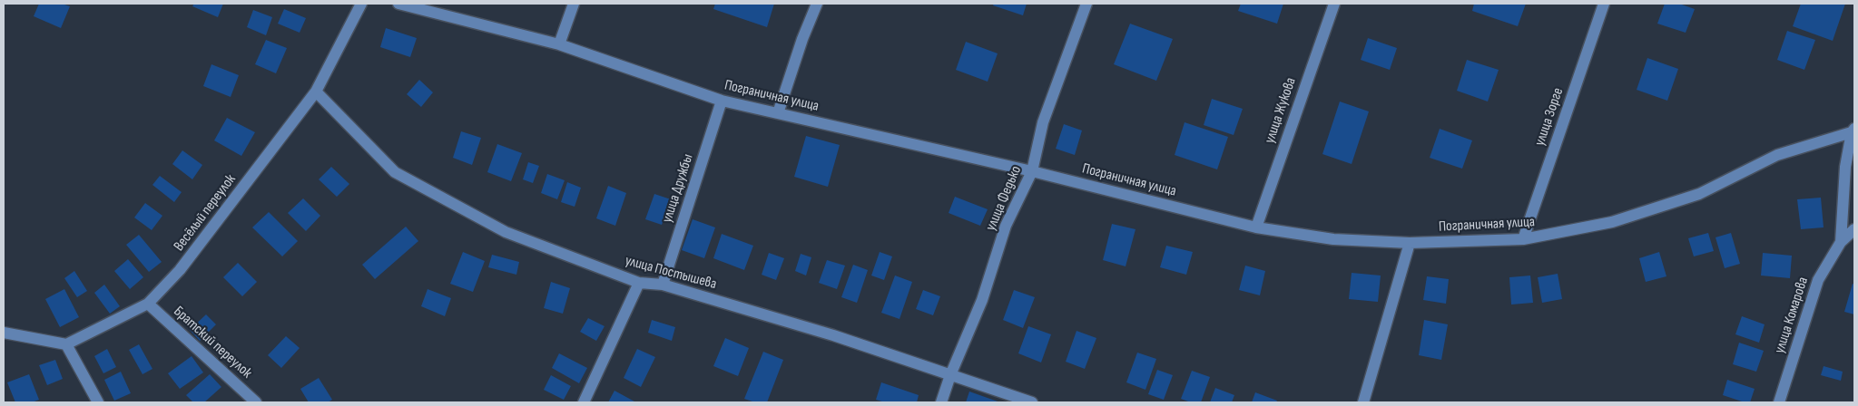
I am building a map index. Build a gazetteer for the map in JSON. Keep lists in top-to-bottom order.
{
  "streets": {
    "street": [
      "Пограничная улица",
      "улица Жукова",
      "улица Зорге",
      "улица Дружбы",
      "улица Федько",
      "Весёлый переулок",
      "улица Постышева",
      "улица Комарова",
      "Братский переулок"
    ]
  },
  "crossings": [
    ["Пограничная улица", "улица Жукова"],
    ["Пограничная улица", "улица Зорге"],
    ["Пограничная улица", "улица Дружбы"],
    ["Пограничная улица", "улица Федько"],
    ["Пограничная улица", "улица Комарова"],
    ["улица Дружбы", "улица Постышева"],
    ["улица Федько", "улица Постышева"],
    ["Весёлый переулок", "улица Постышева"],
    ["Весёлый переулок", "Братский переулок"]
  ]
}
